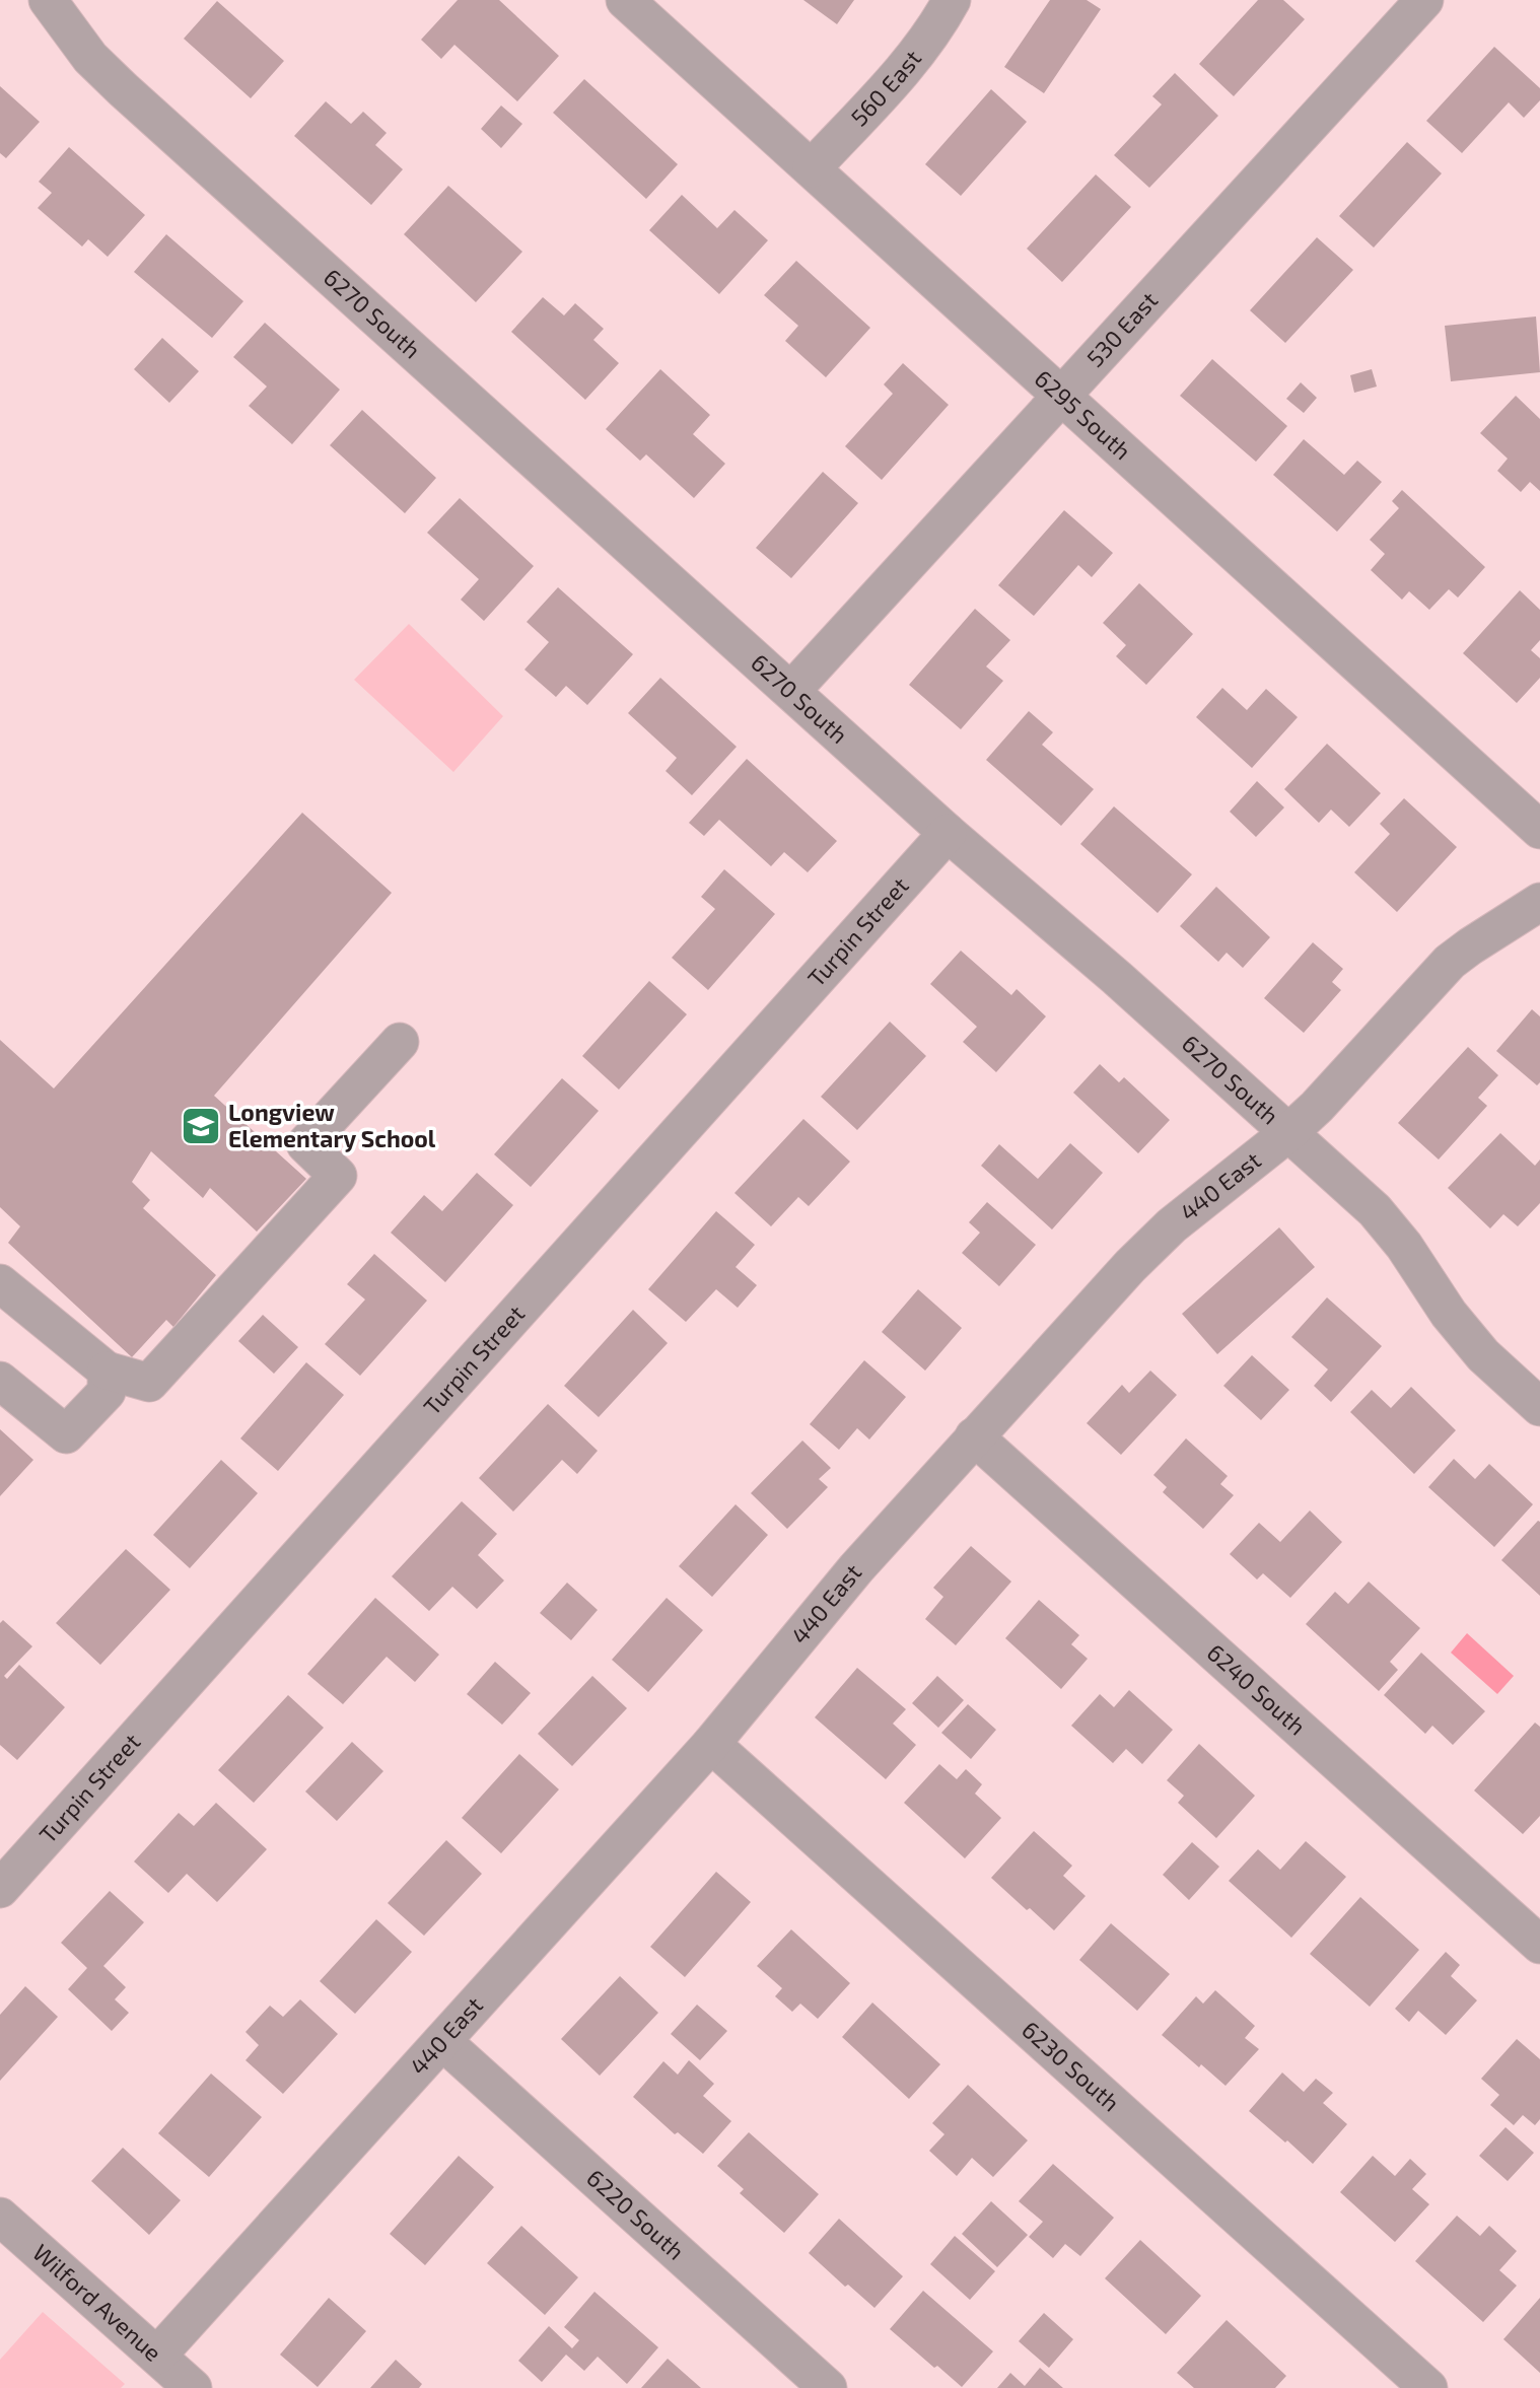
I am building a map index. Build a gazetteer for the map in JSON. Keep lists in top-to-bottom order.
{
  "streets": {
    "street": [
      "560 East",
      "6270 South",
      "530 East",
      "6295 South",
      "Turpin Street",
      "440 East",
      "6240 South",
      "6230 South",
      "6220 South",
      "Wilford Avenue"
    ]
  },
  "crossings": [
    ["560 East", "6295 South"],
    ["6270 South", "530 East"],
    ["6270 South", "Turpin Street"],
    ["6270 South", "440 East"],
    ["530 East", "6295 South"],
    ["440 East", "6240 South"],
    ["440 East", "6230 South"],
    ["440 East", "6220 South"],
    ["440 East", "Wilford Avenue"]
  ],
  "places": {
    "school or university": ["Longview Elementary School"]
  }
}
